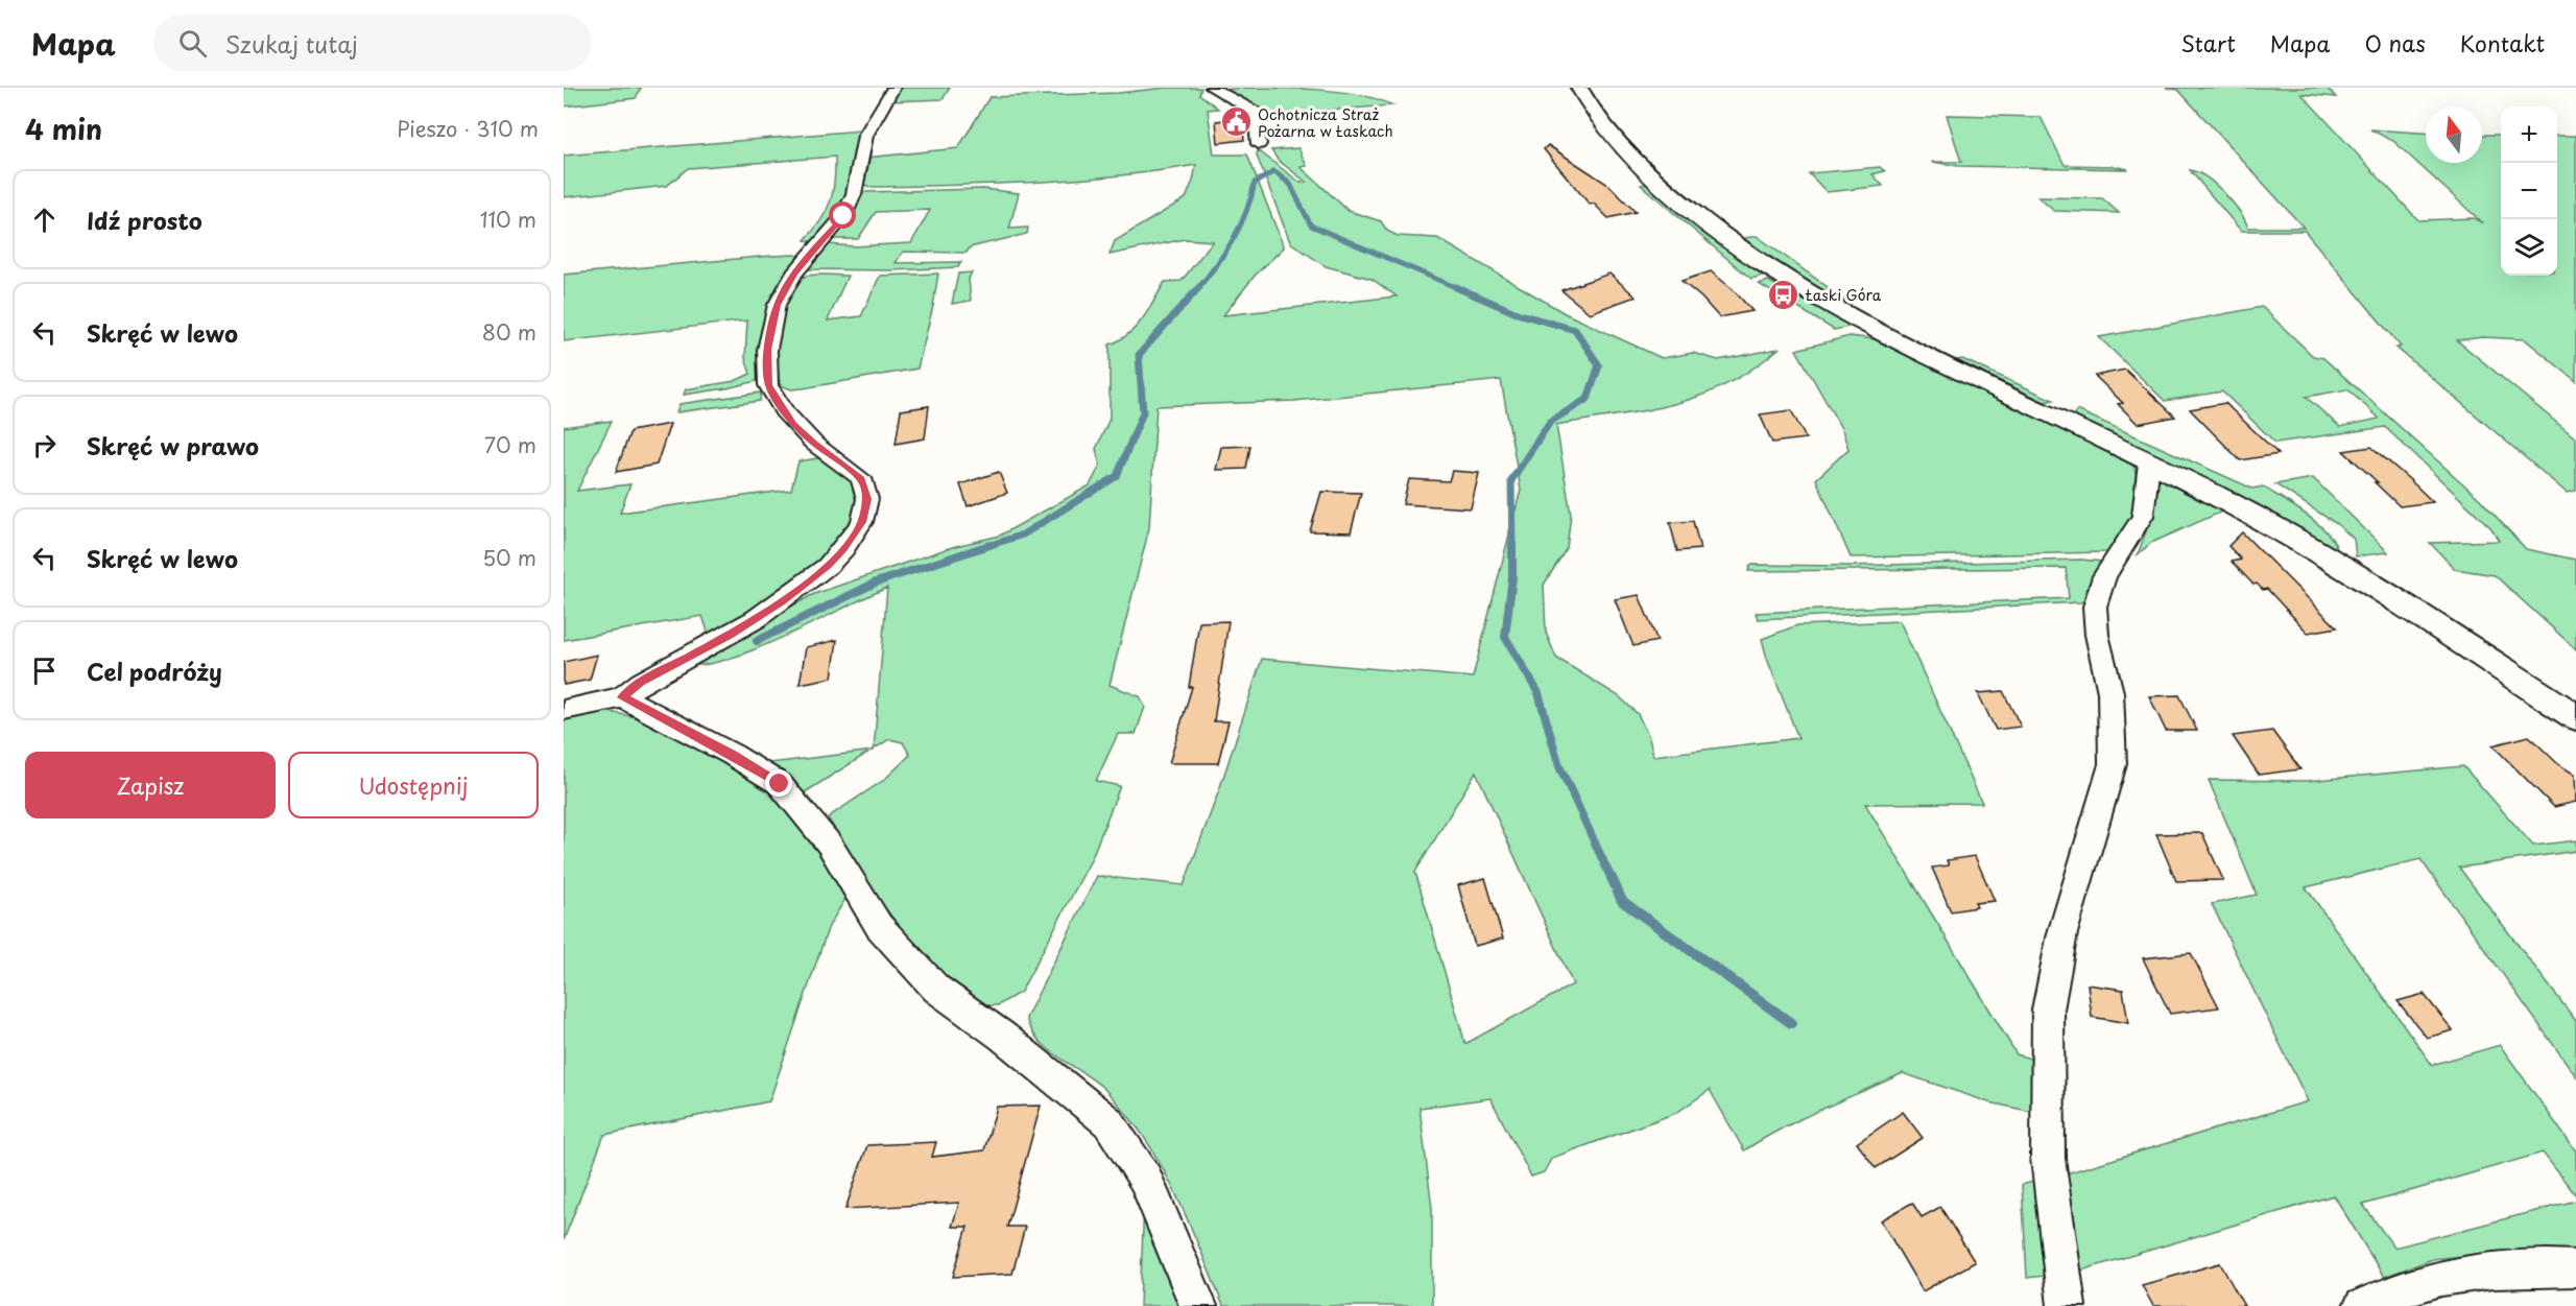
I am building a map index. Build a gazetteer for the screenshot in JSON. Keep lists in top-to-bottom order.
{
  "places": {
    "public building": ["Ochotnicza Straż Pożarna w Łaskach"],
    "bus stop": ["Łaski Góra"]
  },
  "north": "top",
  "page": {
    "header": "Mapa",
    "search": "Szukaj tutaj",
    "nav": [
      "Start",
      "Mapa",
      "O nas",
      "Kontakt"
    ],
    "heading": ["4 min", "Pieszo · 310 m"],
    "map_buttons": ["+", "−"],
    "list": [
      ["Idź prosto", "110 m"],
      ["Skręć w lewo", "80 m"],
      ["Skręć w prawo", "70 m"],
      ["Skręć w lewo", "50 m"],
      "Cel podróży"
    ],
    "buttons": ["Zapisz", "Udostępnij"]
  }
}
